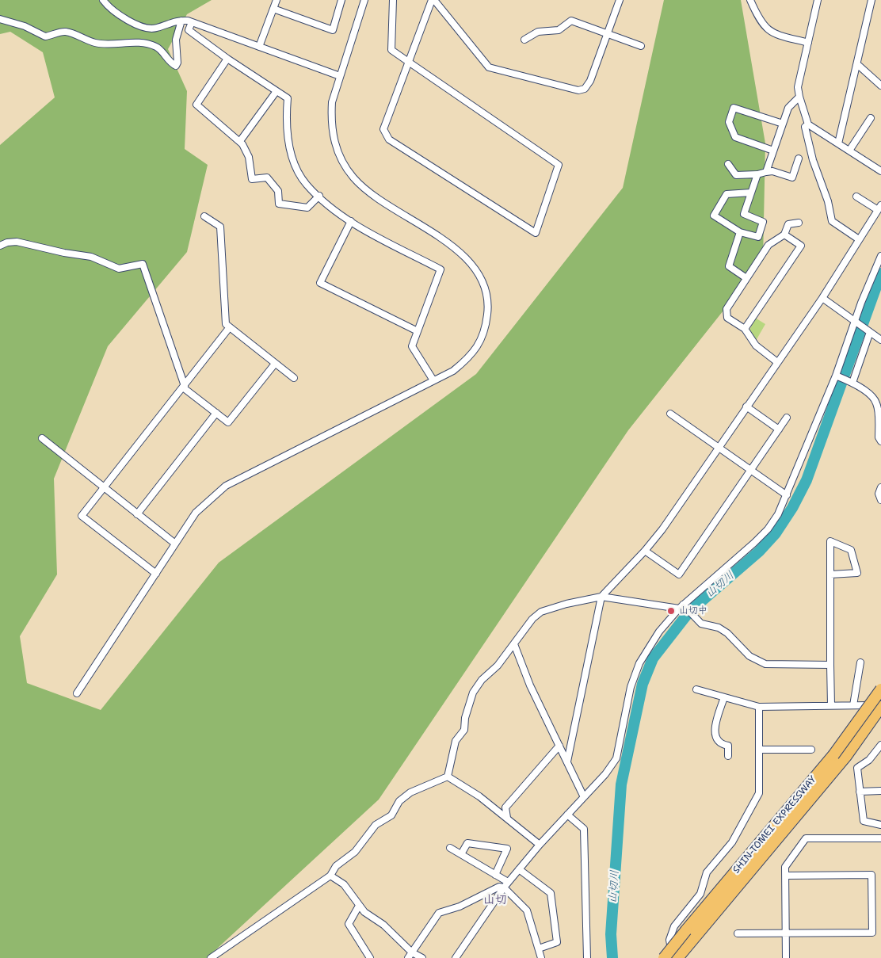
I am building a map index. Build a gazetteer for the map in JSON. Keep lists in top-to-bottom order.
{
  "streets": {
    "highway": ["SHIN-TOMEI EXPRESSWAY"]
  },
  "districts": ["山切"],
  "water": ["山切川"],
  "places": ["山切中"]
}
